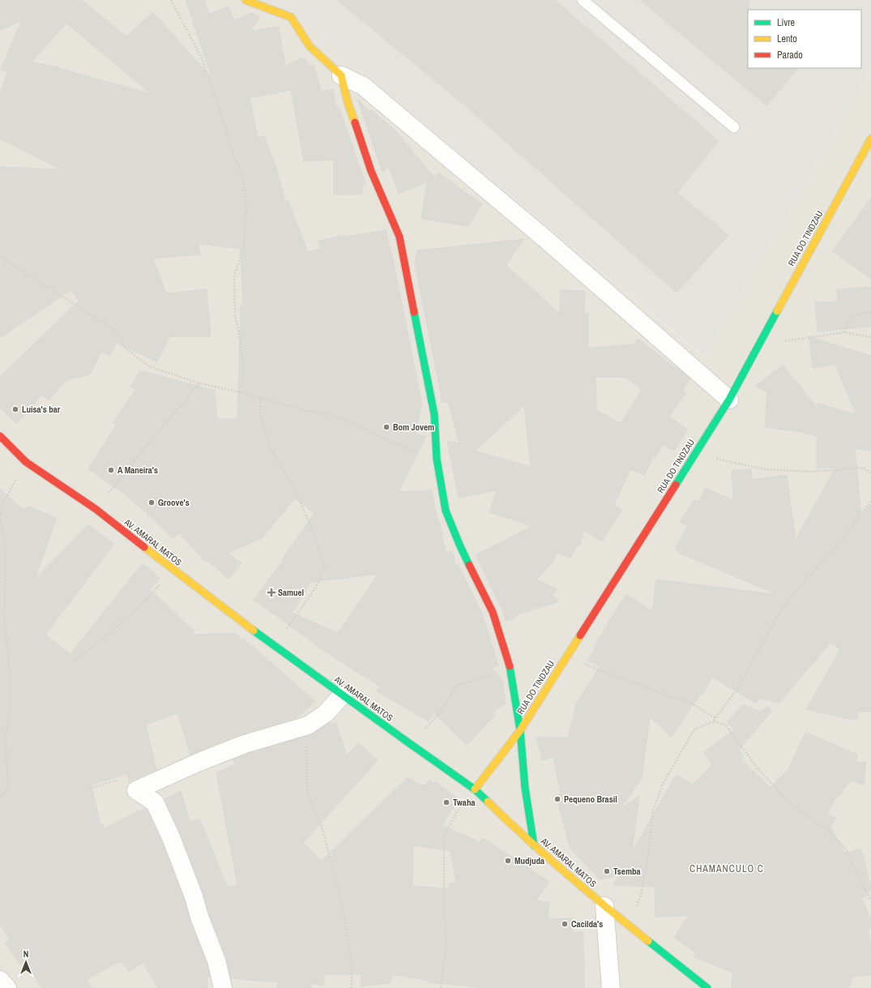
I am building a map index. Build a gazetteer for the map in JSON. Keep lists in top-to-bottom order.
{
  "streets": {
    "street": ["RUA DO TINDZAU", "AV. AMARAL MATOS"]
  },
  "crossings": [
    ["RUA DO TINDZAU", "AV. AMARAL MATOS"]
  ],
  "districts": ["CHAMANCULO C"],
  "places": {
    "other": [
      "Luisa's bar",
      "Bom Jovem",
      "A Maneira's",
      "Groove's",
      "Pequeno Brasil",
      "Twaha",
      "Mudjuda",
      "Tsemba",
      "Cacilda's"
    ],
    "health": ["Samuel"]
  },
  "legend": ["Livre", "Lento", "Parado"],
  "north": "top"
}
